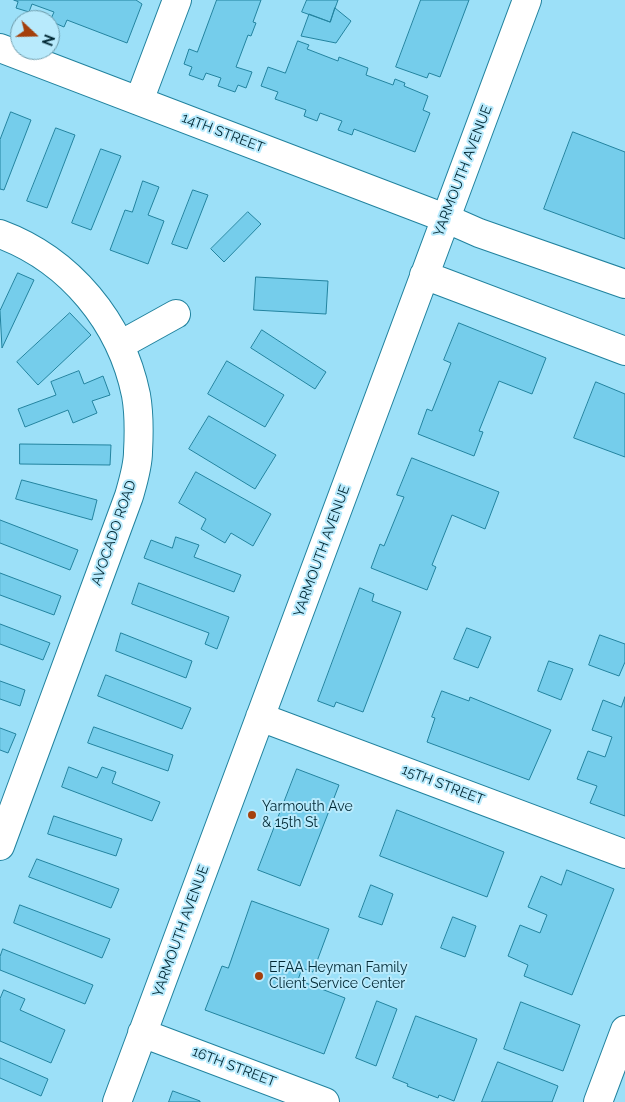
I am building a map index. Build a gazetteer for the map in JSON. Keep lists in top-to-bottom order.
{
  "streets": {
    "street": [
      "14TH STREET",
      "YARMOUTH AVENUE",
      "AVOCADO ROAD",
      "15TH STREET",
      "16TH STREET"
    ]
  },
  "crossings": [
    ["14TH STREET", "YARMOUTH AVENUE"],
    ["YARMOUTH AVENUE", "15TH STREET"],
    ["YARMOUTH AVENUE", "16TH STREET"]
  ],
  "places": ["Yarmouth Ave & 15th St", "EFAA Heyman Family Client Service Center"],
  "north": "right"
}
